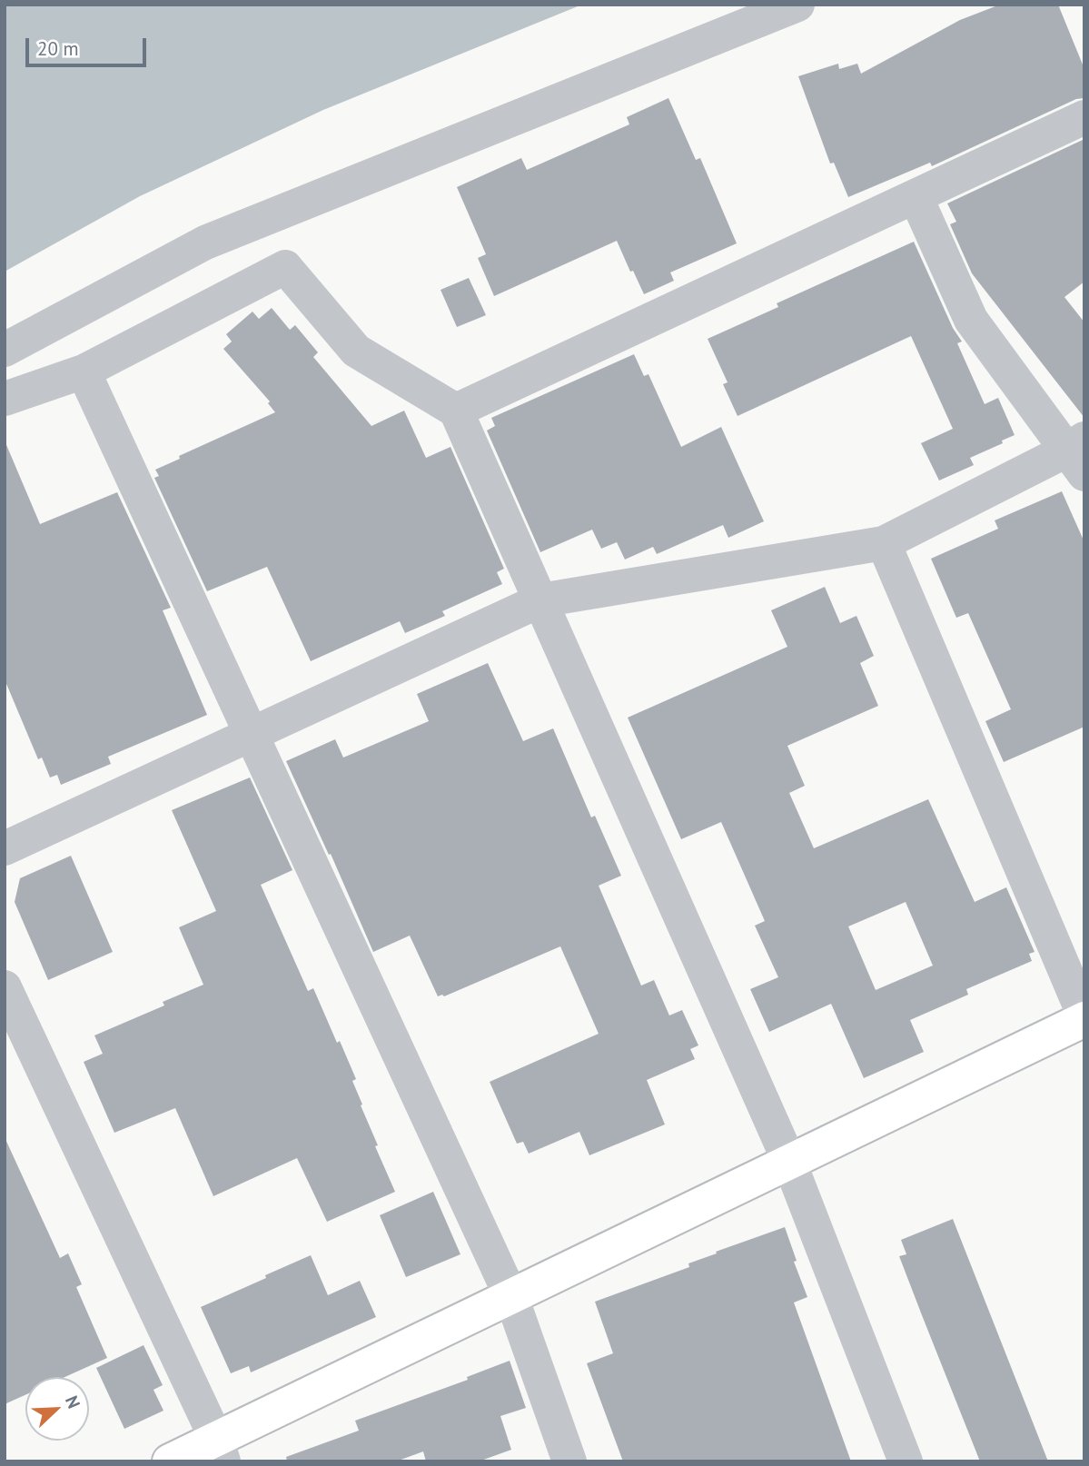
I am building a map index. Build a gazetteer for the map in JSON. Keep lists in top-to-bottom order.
{
  "scale_bar": "20 m",
  "north": "top right"
}
